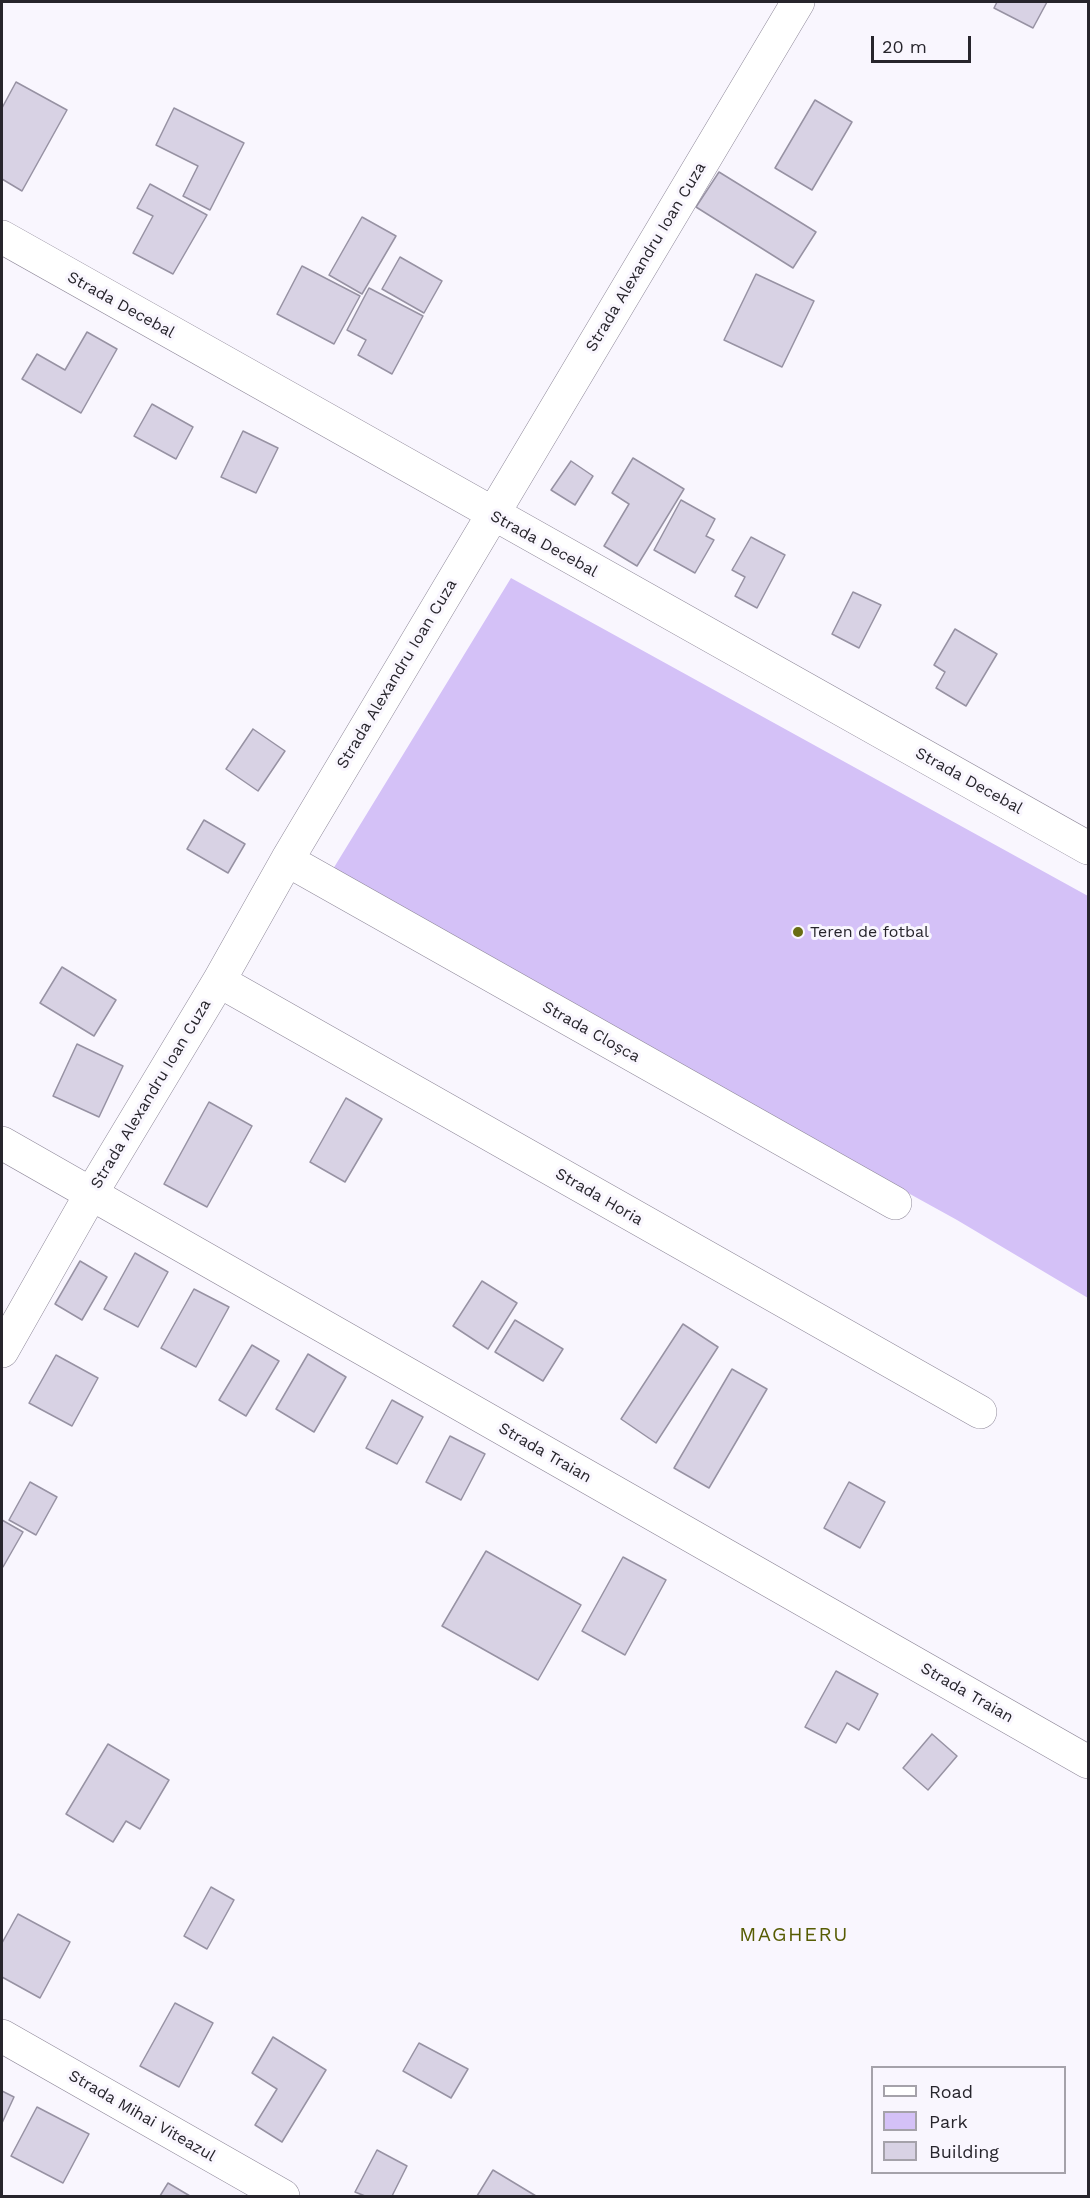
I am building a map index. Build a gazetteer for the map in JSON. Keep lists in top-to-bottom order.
{
  "streets": {
    "street": [
      "Strada Alexandru Ioan Cuza",
      "Strada Decebal",
      "Strada Cloșca",
      "Strada Horia",
      "Strada Traian",
      "Strada Mihai Viteazul"
    ]
  },
  "crossings": [
    ["Strada Alexandru Ioan Cuza", "Strada Decebal"],
    ["Strada Alexandru Ioan Cuza", "Strada Cloșca"],
    ["Strada Alexandru Ioan Cuza", "Strada Horia"],
    ["Strada Alexandru Ioan Cuza", "Strada Traian"]
  ],
  "districts": ["MAGHERU"],
  "places": ["Teren de fotbal"],
  "legend": ["Road", "Park", "Building"],
  "scale_bar": "20 m"
}
